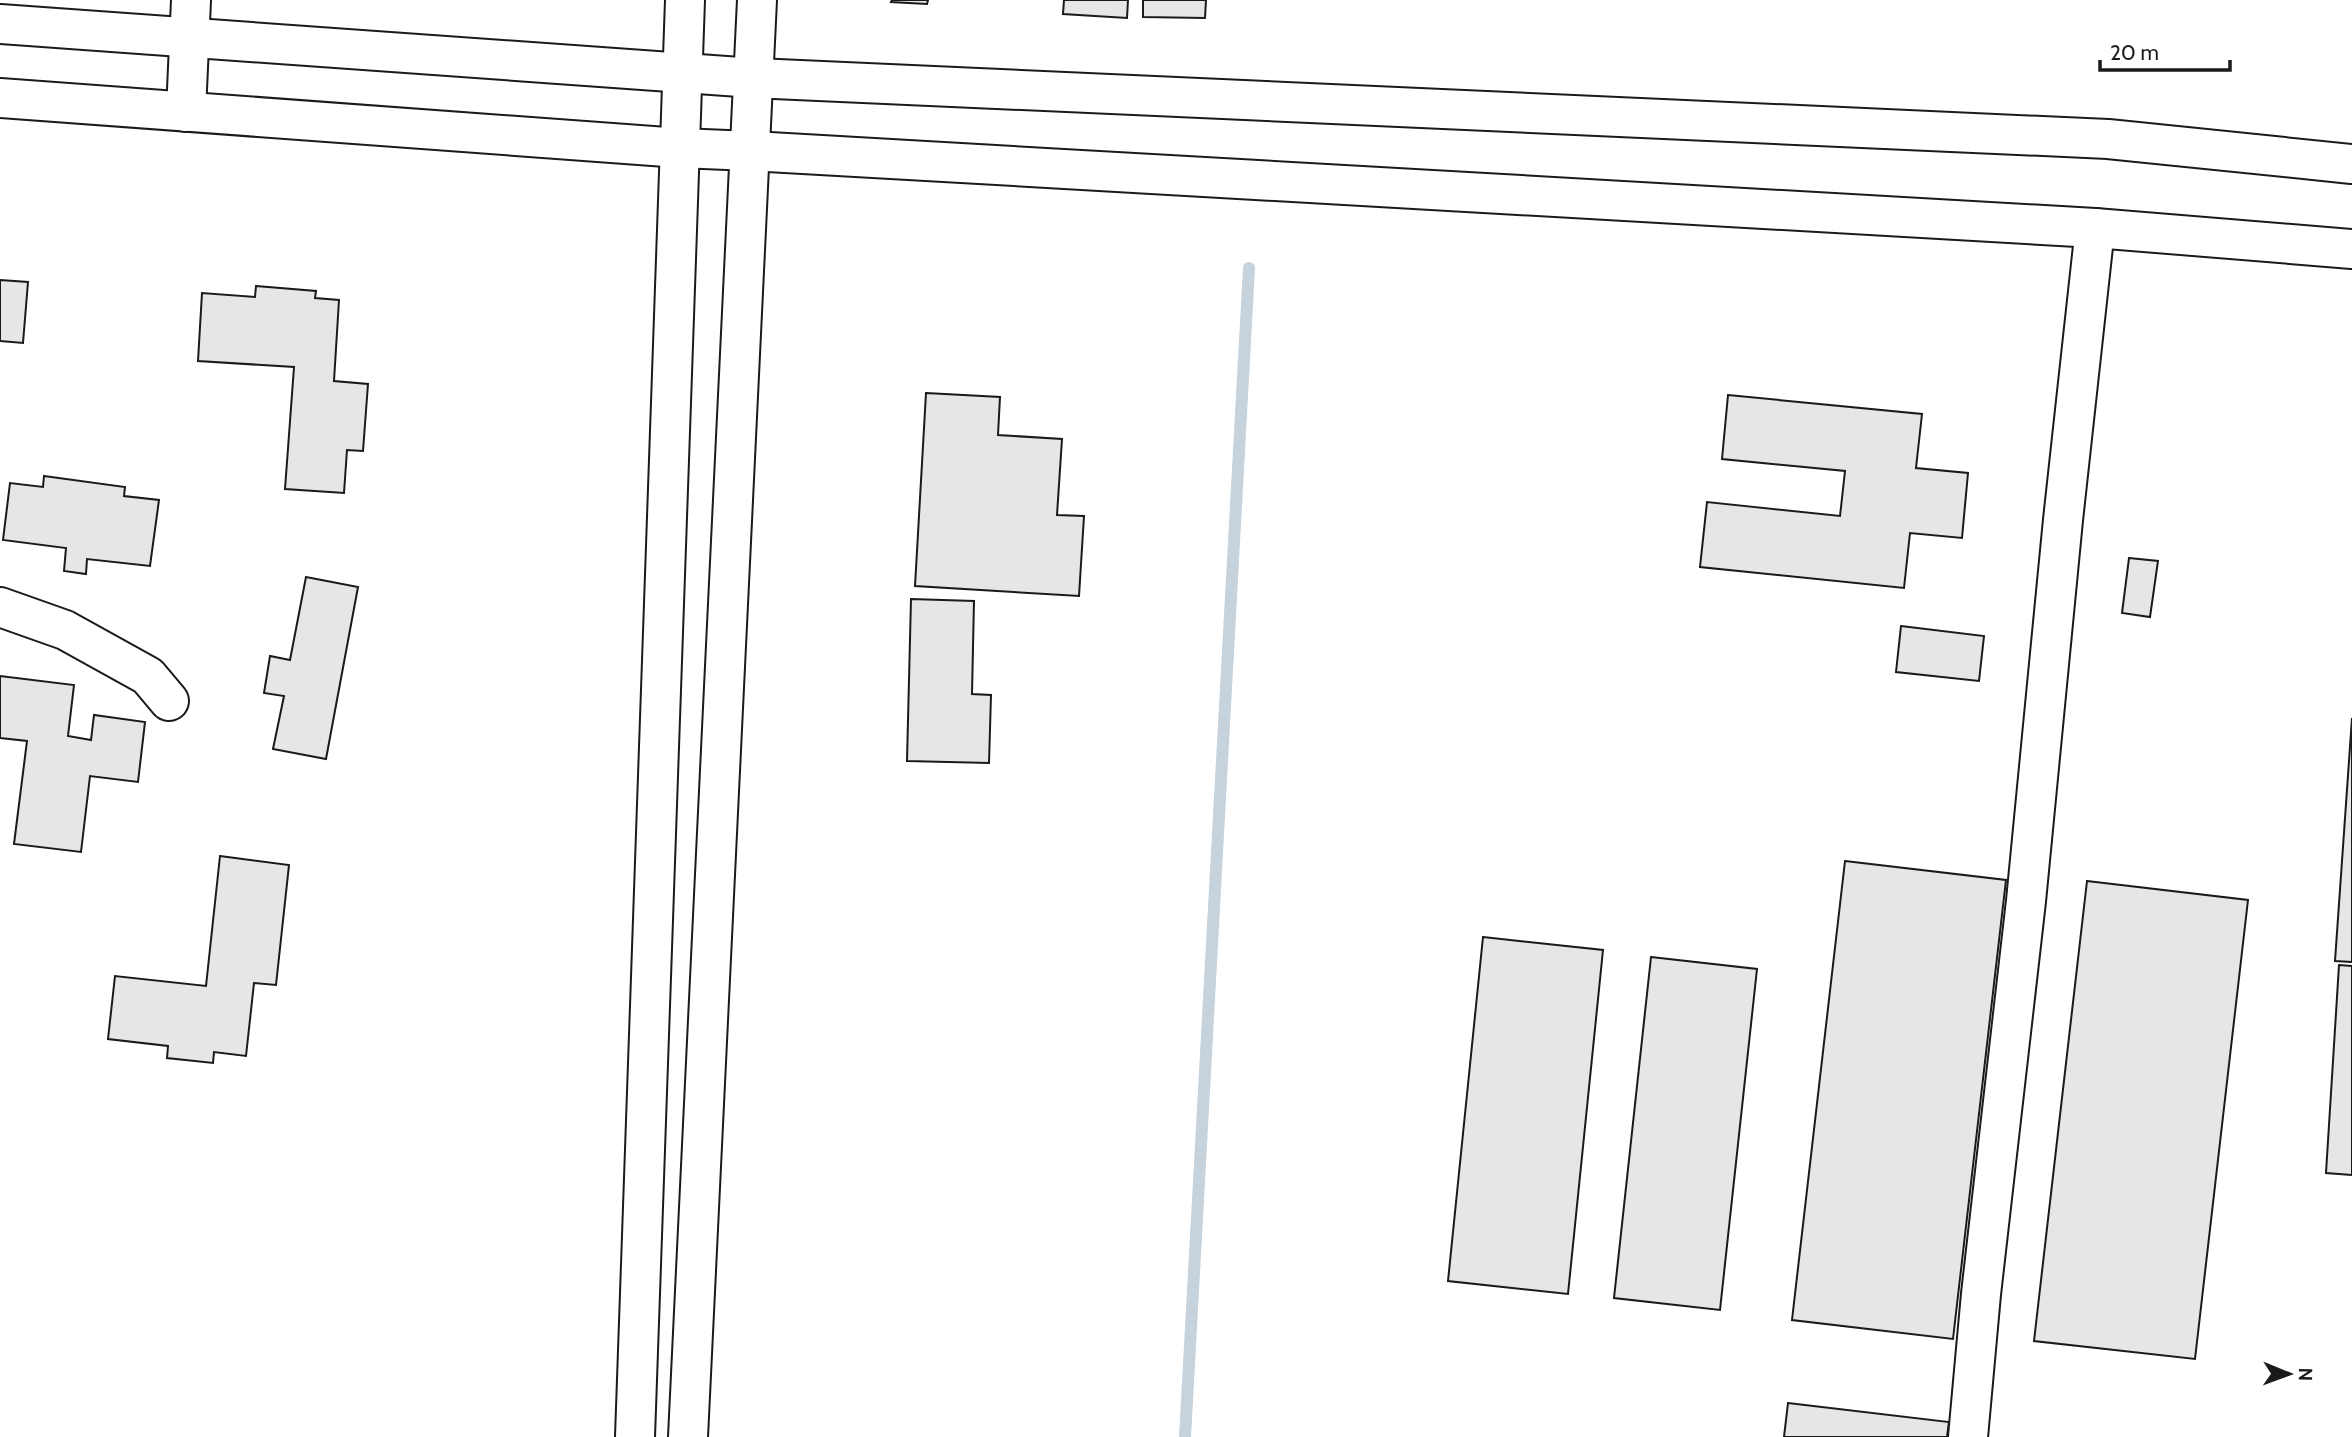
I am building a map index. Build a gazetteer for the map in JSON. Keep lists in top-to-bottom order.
{
  "scale_bar": "20 m",
  "north": "right"
}
